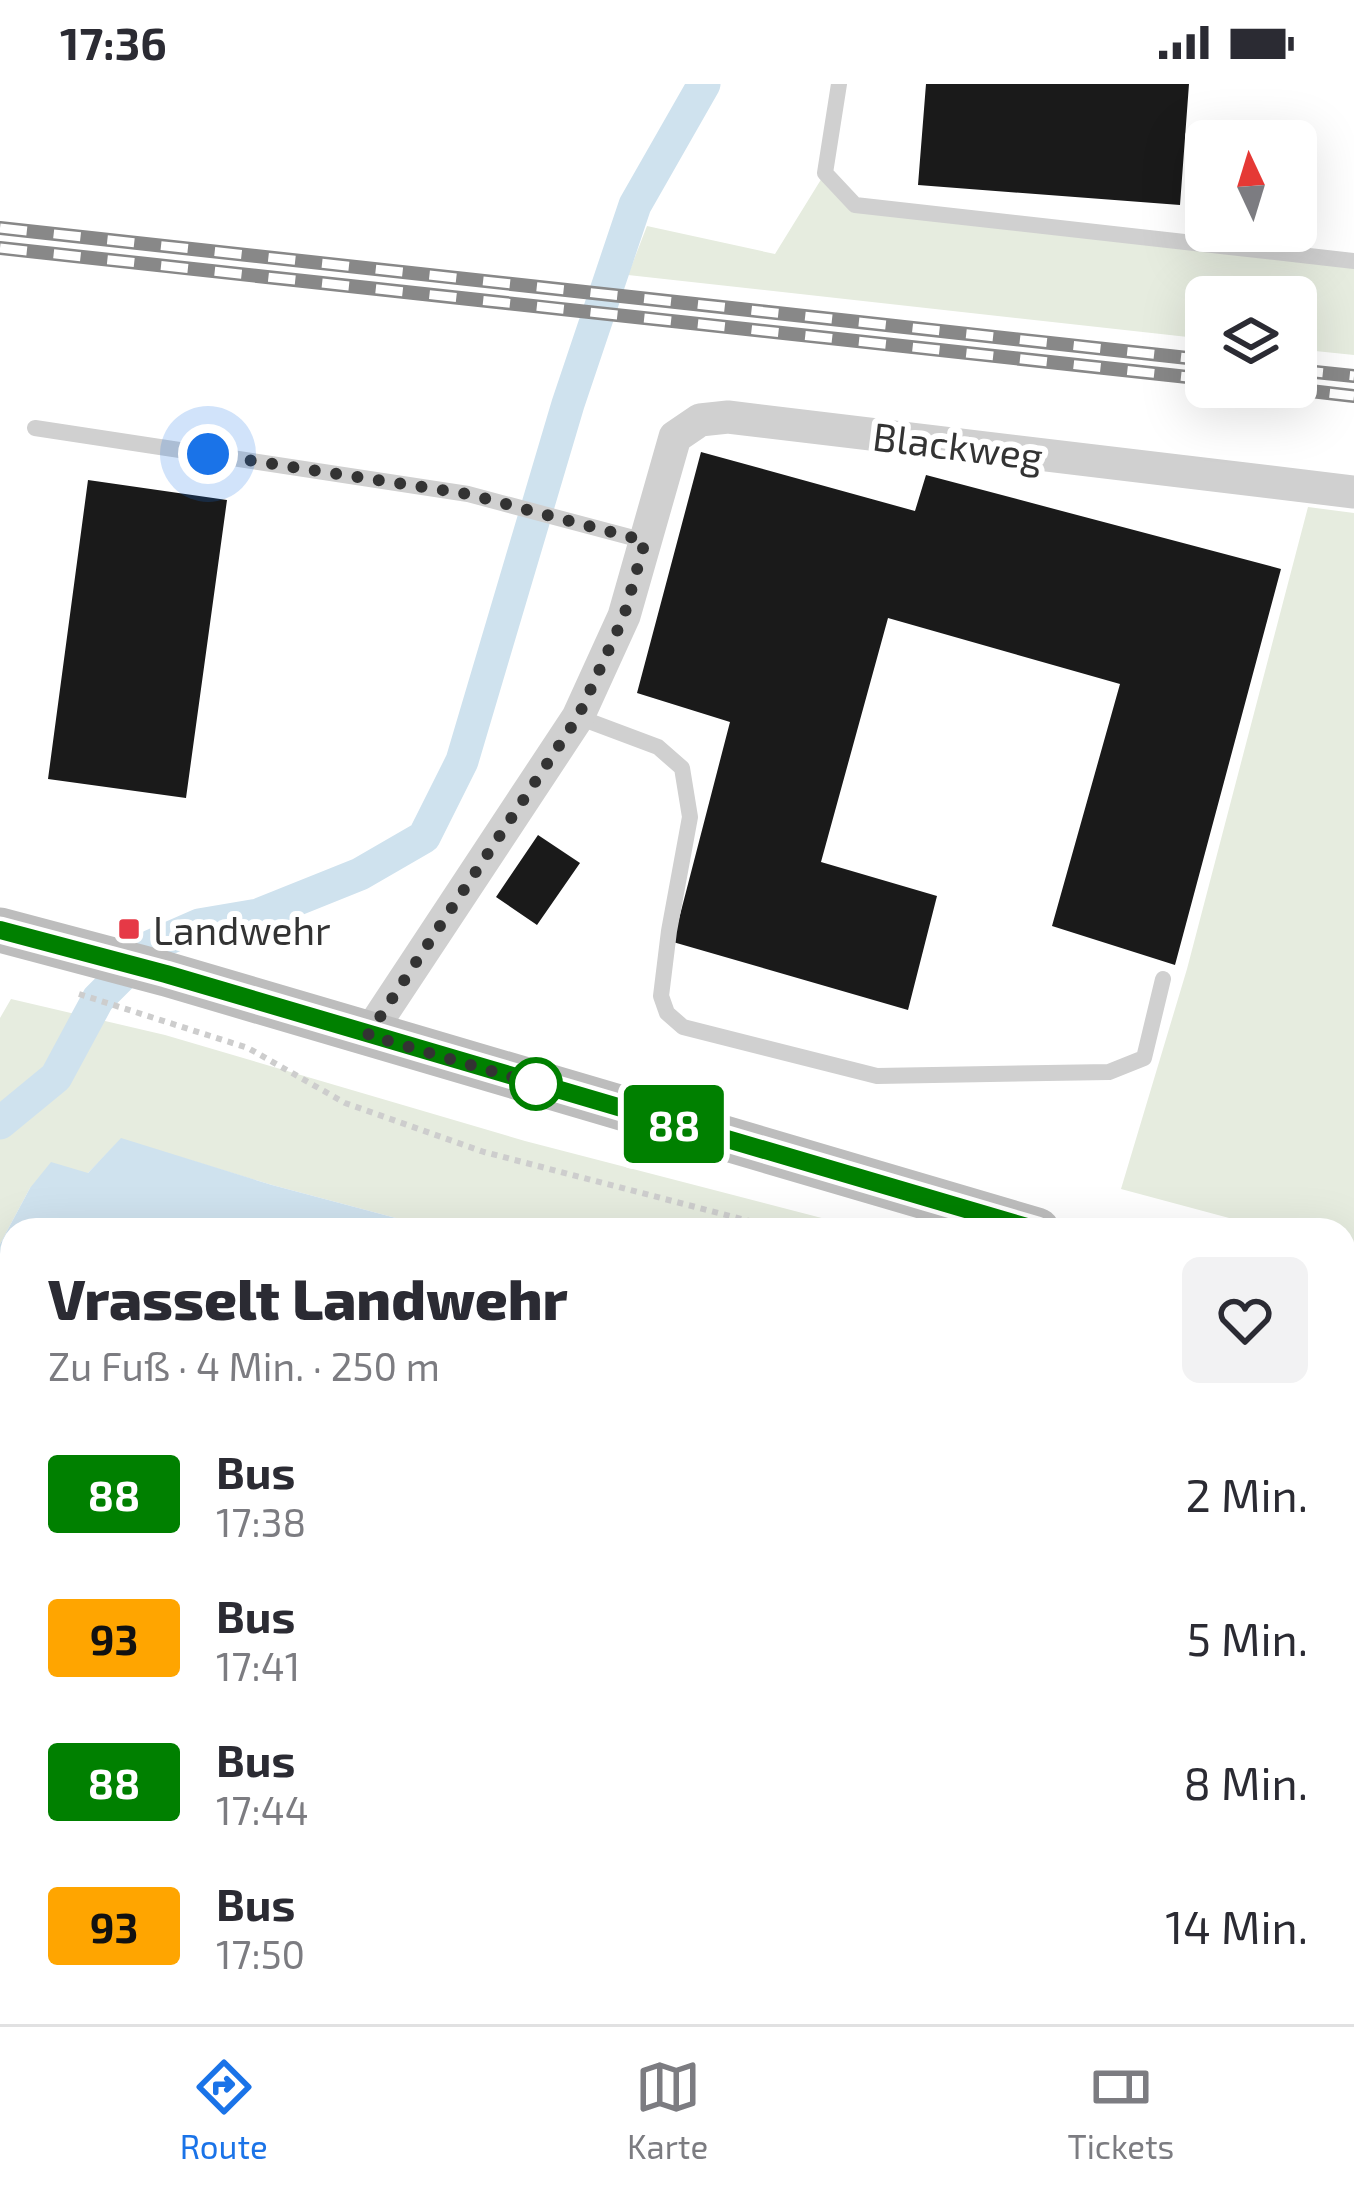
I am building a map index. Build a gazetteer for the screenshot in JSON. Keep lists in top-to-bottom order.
{
  "streets": {
    "street": ["Blackweg"]
  },
  "places": {
    "transit": ["Landwehr"]
  },
  "lines": ["bus line 88"],
  "north": "top",
  "page": {
    "status": "17:36",
    "on_map": "88",
    "heading": ["Vrasselt Landwehr", "Zu Fuß · 4 Min. · 250 m"],
    "list": [
      {
        "mark": "88",
        "name": "Bus",
        "note": "17:38",
        "value": "2 Min."
      },
      {
        "mark": "93",
        "name": "Bus",
        "note": "17:41",
        "value": "5 Min."
      },
      {
        "mark": "88",
        "name": "Bus",
        "note": "17:44",
        "value": "8 Min."
      },
      {
        "mark": "93",
        "name": "Bus",
        "note": "17:50",
        "value": "14 Min."
      }
    ],
    "tabs": ["Route", "Karte", "Tickets"]
  }
}
